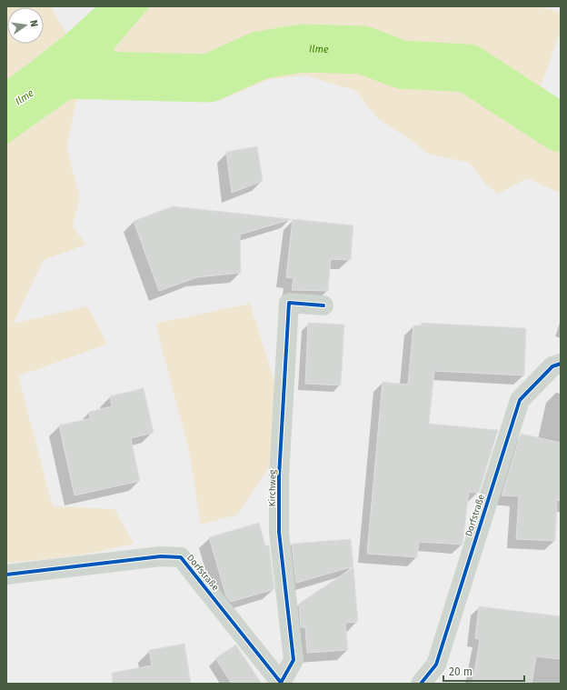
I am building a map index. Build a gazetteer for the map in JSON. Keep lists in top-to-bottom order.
{
  "streets": {
    "street": ["Kirchweg", "Dorfstraße"]
  },
  "crossings": [
    ["Kirchweg", "Dorfstraße"]
  ],
  "water": ["Ilme"],
  "scale_bar": "20 m",
  "north": "right"
}
